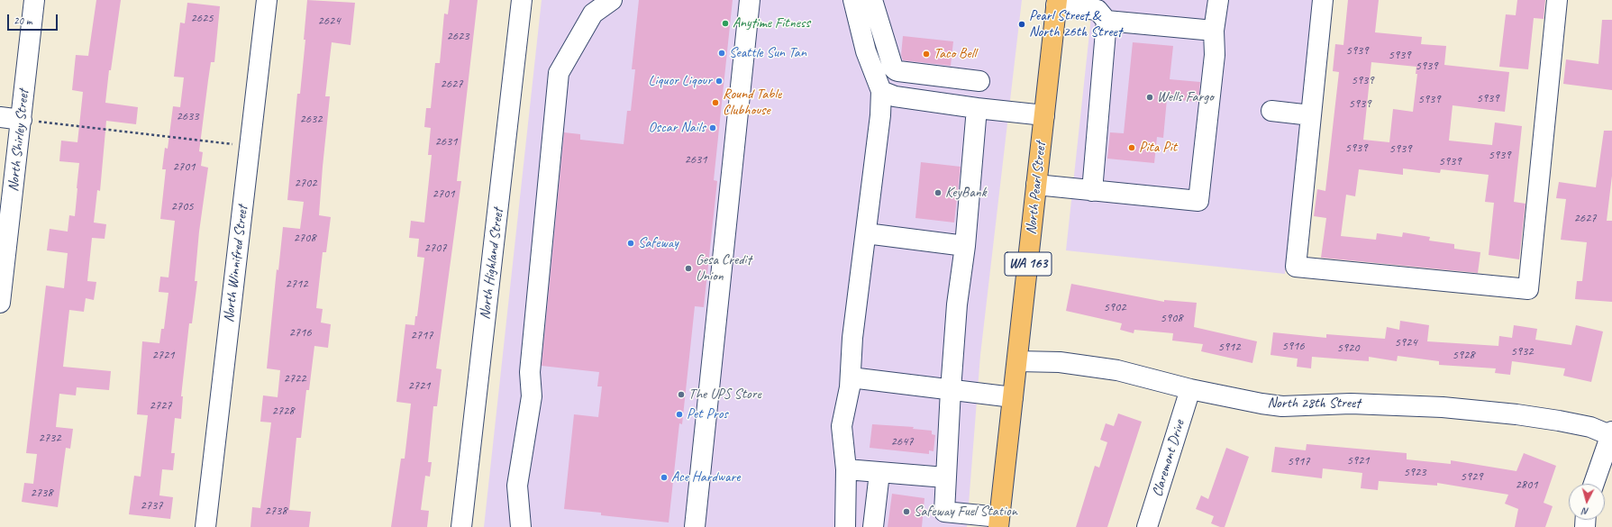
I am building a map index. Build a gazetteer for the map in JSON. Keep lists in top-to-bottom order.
{
  "streets": {
    "main road": ["North Pearl Street", "WA 163"],
    "street": [
      "North Shirley Street",
      "North Winnifred Street",
      "North Highland Street",
      "North 28th Street",
      "Claremont Drive"
    ]
  },
  "crossings": [
    ["North Pearl Street", "North 28th Street"],
    ["North 28th Street", "Claremont Drive"]
  ],
  "places": [
    "Anytime Fitness",
    "Pearl Street & North 26th Street",
    "Seattle Sun Tan",
    "Taco Bell",
    "Liquor Liqour",
    "Wells Fargo",
    "Round Table Clubhouse",
    "Oscar Nails",
    "Pita Pit",
    "KeyBank",
    "Safeway",
    "Gesa Credit Union",
    "The UPS Store",
    "Pet Pros",
    "Ace Hardware",
    "Safeway Fuel Station"
  ],
  "house_numbers": [
    "2625",
    "2624",
    "2623",
    "5939",
    "5939",
    "5939",
    "5939",
    "2627",
    "5939",
    "5939",
    "5939",
    "2633",
    "2632",
    "2631",
    "5939",
    "5939",
    "5939",
    "2631",
    "5939",
    "2701",
    "2702",
    "2701",
    "2705",
    "2627",
    "2708",
    "2707",
    "2712",
    "5902",
    "5908",
    "2716",
    "2717",
    "5924",
    "5916",
    "5912",
    "5920",
    "5932",
    "2721",
    "5928",
    "2722",
    "2721",
    "2727",
    "2728",
    "2732",
    "2647",
    "5921",
    "5917",
    "5923",
    "5929",
    "2801",
    "2738",
    "2737",
    "2738"
  ],
  "scale_bar": "20 m",
  "north": "bottom"
}
